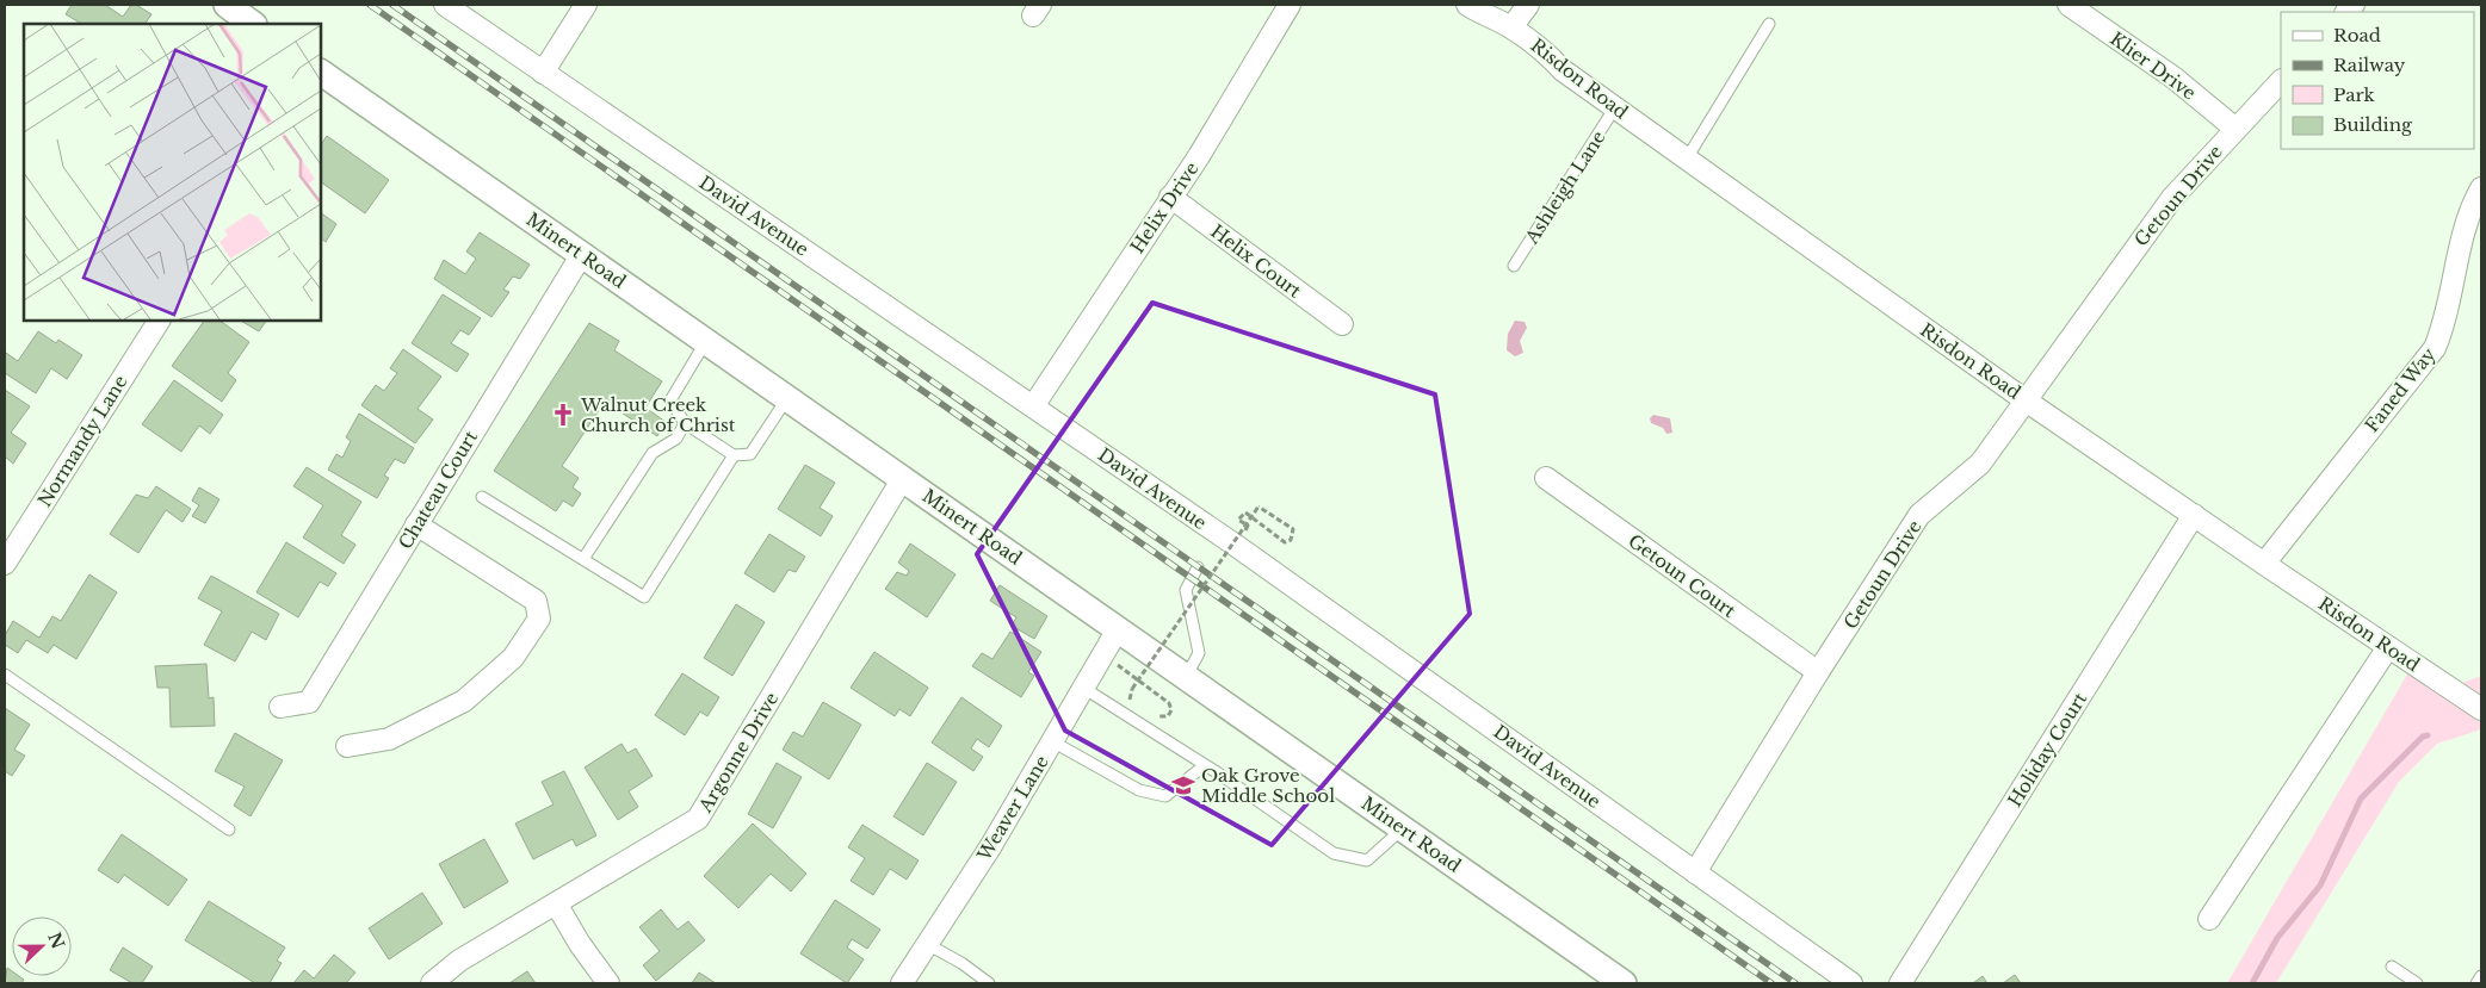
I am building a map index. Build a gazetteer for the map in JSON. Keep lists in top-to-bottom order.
{
  "streets": {
    "street": [
      "Klier Drive",
      "Risdon Road",
      "Getoun Drive",
      "Helix Drive",
      "David Avenue",
      "Minert Road",
      "Helix Court",
      "Faned Way",
      "Normandy Lane",
      "Chateau Court",
      "Getoun Court",
      "Holiday Court",
      "Argonne Drive",
      "Weaver Lane"
    ],
    "lane": ["Ashleigh Lane"]
  },
  "crossings": [
    ["Klier Drive", "Getoun Drive"],
    ["Risdon Road", "Ashleigh Lane"],
    ["Risdon Road", "Getoun Drive"],
    ["Risdon Road", "Faned Way"],
    ["Risdon Road", "Holiday Court"],
    ["Getoun Drive", "David Avenue"],
    ["Getoun Drive", "Getoun Court"],
    ["Helix Drive", "David Avenue"],
    ["Helix Drive", "Helix Court"],
    ["Minert Road", "Chateau Court"],
    ["Minert Road", "Argonne Drive"],
    ["Minert Road", "Weaver Lane"]
  ],
  "places": {
    "church": ["Walnut Creek Church of Christ"],
    "school or university": ["Oak Grove Middle School"]
  },
  "legend": [
    "Road",
    "Railway",
    "Park",
    "Building"
  ],
  "north": "right"
}
